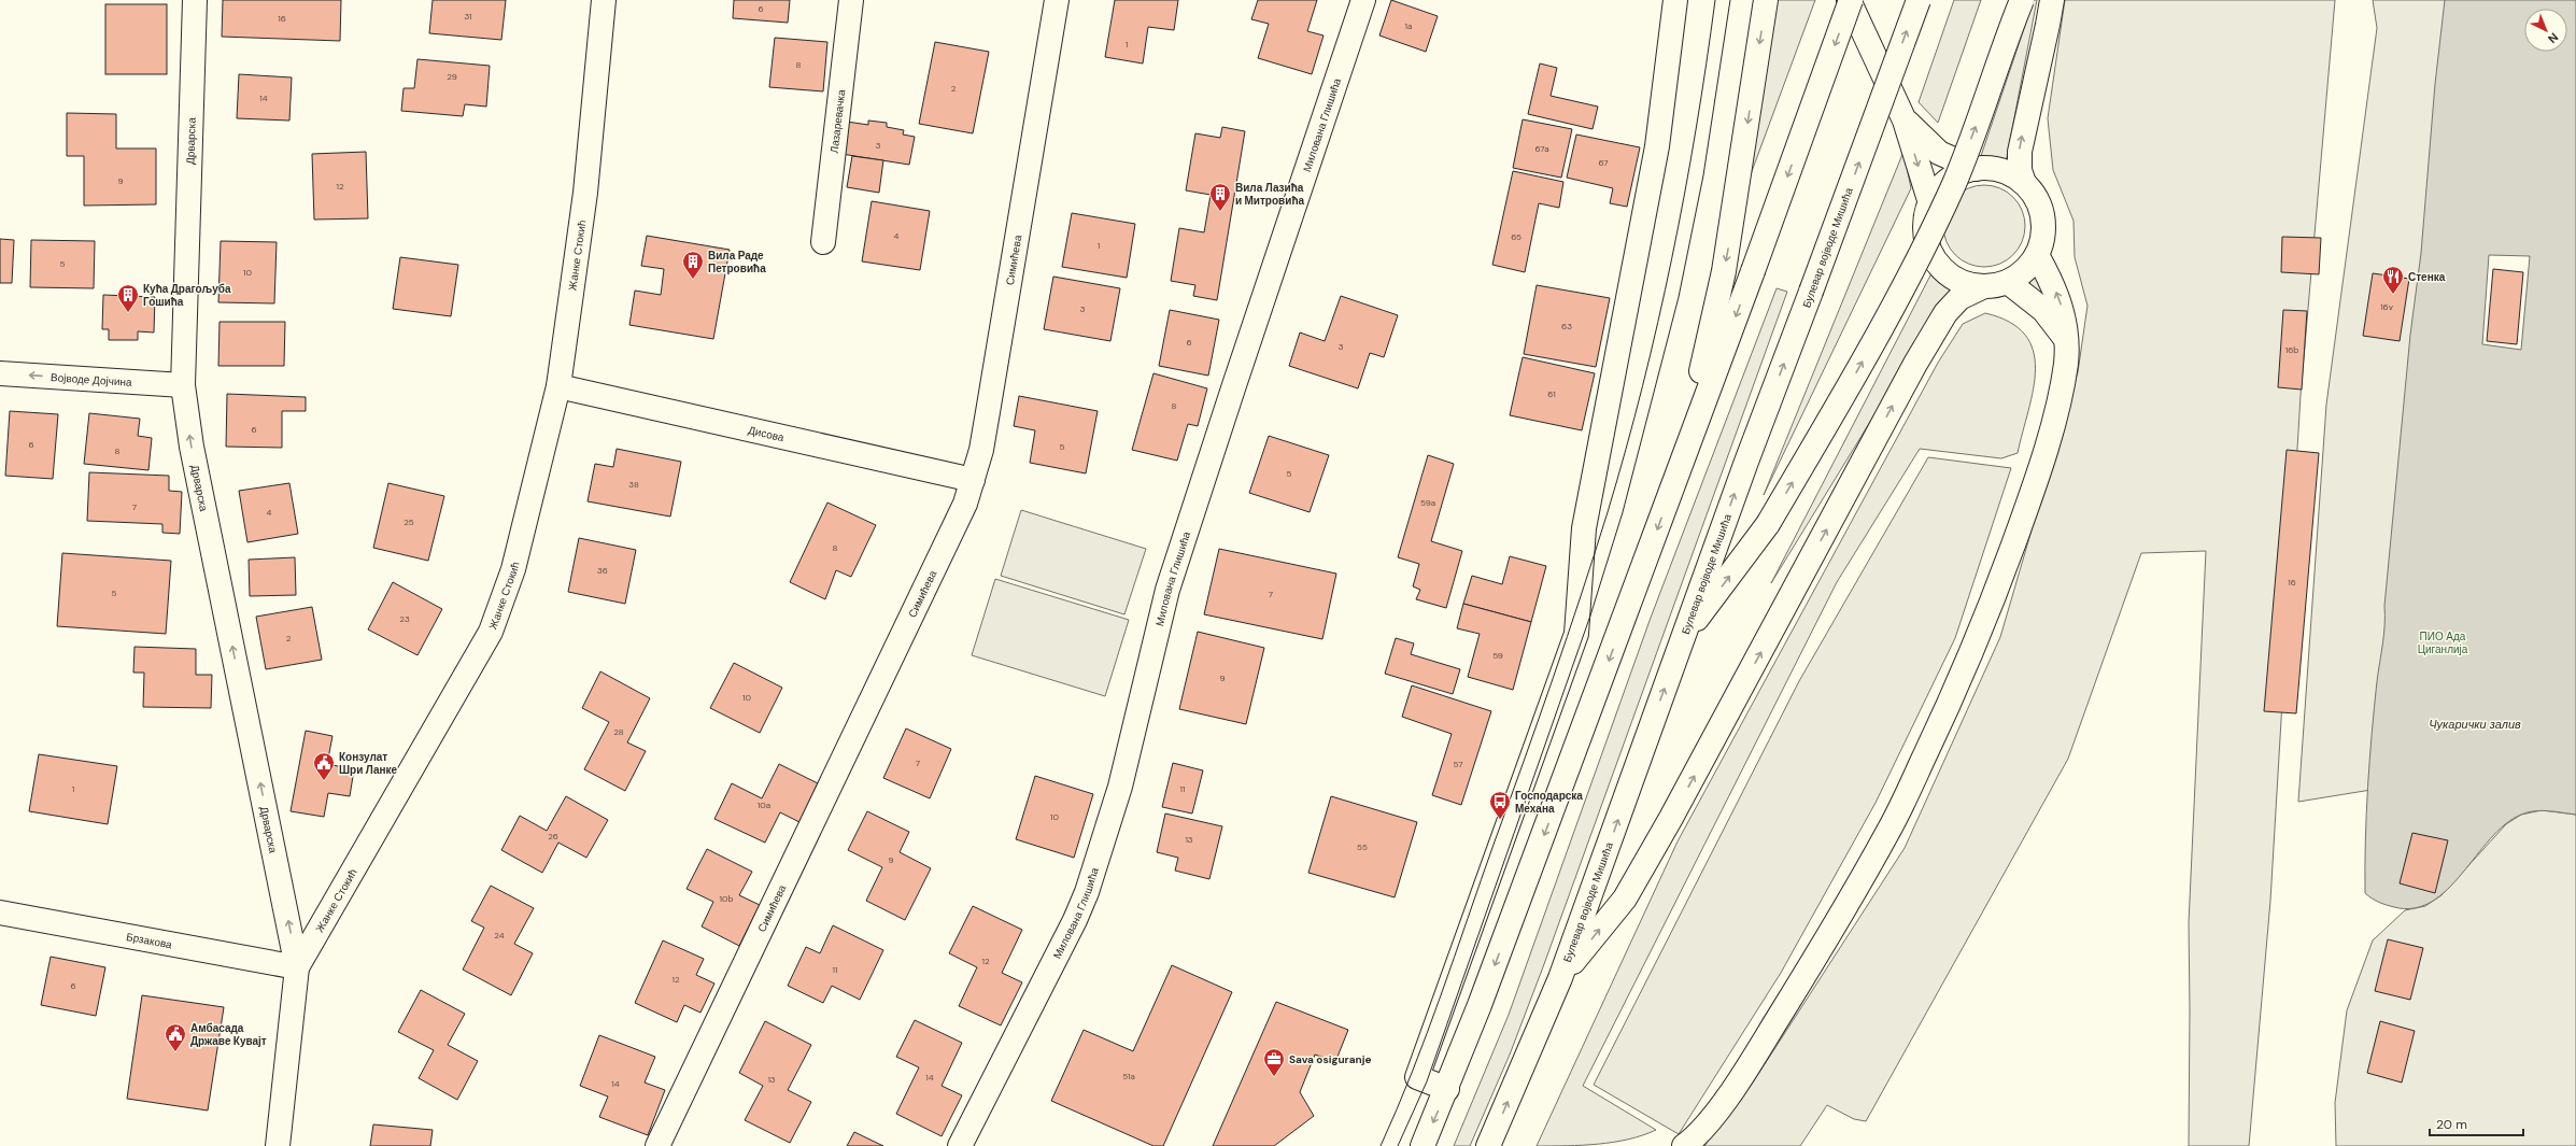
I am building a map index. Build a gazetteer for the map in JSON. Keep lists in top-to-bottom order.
{
  "streets": {
    "street": [
      "Лазаревачка",
      "Милована Глишића",
      "Дрварска",
      "Булевар војводе Мишића",
      "Жанке Стокић",
      "Симићева",
      "Војводе Дојчина",
      "Дисова",
      "Брзакова"
    ]
  },
  "crossings": [
    ["Дрварска", "Жанке Стокић"],
    ["Дрварска", "Војводе Дојчина"],
    ["Дрварска", "Брзакова"],
    ["Жанке Стокић", "Дисова"],
    ["Жанке Стокић", "Брзакова"],
    ["Симићева", "Дисова"]
  ],
  "one_way": ["Дрварска", "Војводе Дојчина"],
  "water": ["Чукарички залив"],
  "parks": ["ПИО Ада Циганлија"],
  "places": {
    "building": ["Вила Лазића и Митровића", "Вила Раде Петровића", "Кућа Драгољуба Гошића"],
    "restaurant": ["Стенка"],
    "public building": ["Конзулат Шри Ланке", "Амбасада Државе Кувајт"],
    "bus stop": ["Господарска Механа"],
    "office": ["Sava osiguranje"]
  },
  "house_numbers": [
    "6",
    "31",
    "16",
    "1a",
    "1",
    "8",
    "29",
    "2",
    "14",
    "3",
    "67a",
    "67",
    "9",
    "12",
    "4",
    "65",
    "1",
    "5",
    "10",
    "16v",
    "3",
    "63",
    "6",
    "3",
    "16b",
    "61",
    "8",
    "6",
    "6",
    "5",
    "8",
    "5",
    "38",
    "59a",
    "7",
    "4",
    "25",
    "8",
    "36",
    "16",
    "5",
    "7",
    "23",
    "2",
    "59",
    "9",
    "10",
    "28",
    "7",
    "57",
    "1",
    "11",
    "10a",
    "10",
    "26",
    "13",
    "55",
    "9",
    "10b",
    "24",
    "12",
    "11",
    "12",
    "6",
    "51a",
    "14",
    "13",
    "14"
  ],
  "scale_bar": "20 m",
  "north": "bottom right"
}
